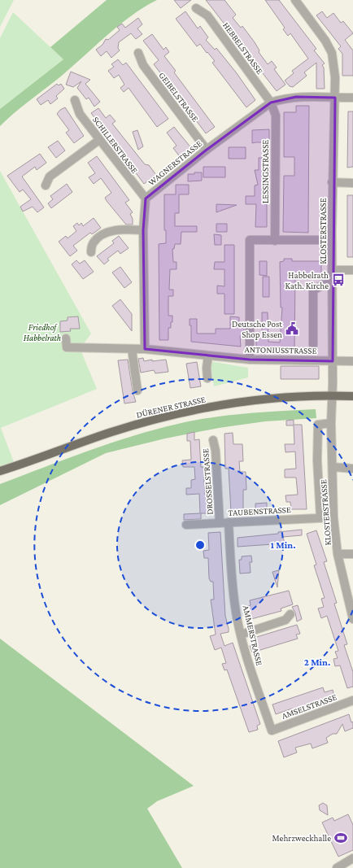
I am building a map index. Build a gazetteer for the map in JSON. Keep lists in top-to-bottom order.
{
  "streets": {
    "main road": ["DÜRENER STRASSE"],
    "street": [
      "HEBBELSTRASSE",
      "GEIBELSTRASSE",
      "SCHILLERSTRASSE",
      "WAGNERSTRASSE",
      "LESSINGSTRASSE",
      "KLOSTERSTRASSE",
      "ANTONIUSSTRASSE",
      "DROSSELSTRASSE",
      "TAUBENSTRASSE",
      "AMMERSTRASSE",
      "AMSELSTRASSE"
    ]
  },
  "crossings": [
    ["HEBBELSTRASSE", "WAGNERSTRASSE"],
    ["HEBBELSTRASSE", "LESSINGSTRASSE"],
    ["GEIBELSTRASSE", "WAGNERSTRASSE"],
    ["SCHILLERSTRASSE", "WAGNERSTRASSE"],
    ["WAGNERSTRASSE", "LESSINGSTRASSE"],
    ["WAGNERSTRASSE", "KLOSTERSTRASSE"],
    ["WAGNERSTRASSE", "ANTONIUSSTRASSE"],
    ["KLOSTERSTRASSE", "ANTONIUSSTRASSE"],
    ["KLOSTERSTRASSE", "DÜRENER STRASSE"],
    ["KLOSTERSTRASSE", "TAUBENSTRASSE"],
    ["DROSSELSTRASSE", "TAUBENSTRASSE"],
    ["TAUBENSTRASSE", "AMMERSTRASSE"],
    ["AMMERSTRASSE", "AMSELSTRASSE"]
  ],
  "parks": ["Friedhof Habbelrath"],
  "places": {
    "bus stop": ["Habbelrath Kath. Kirche"],
    "public building": ["Deutsche Post Shop Essen"],
    "sports": ["Mehrzweckhalle"]
  },
  "rings": ["1 Min.", "2 Min."]
}
